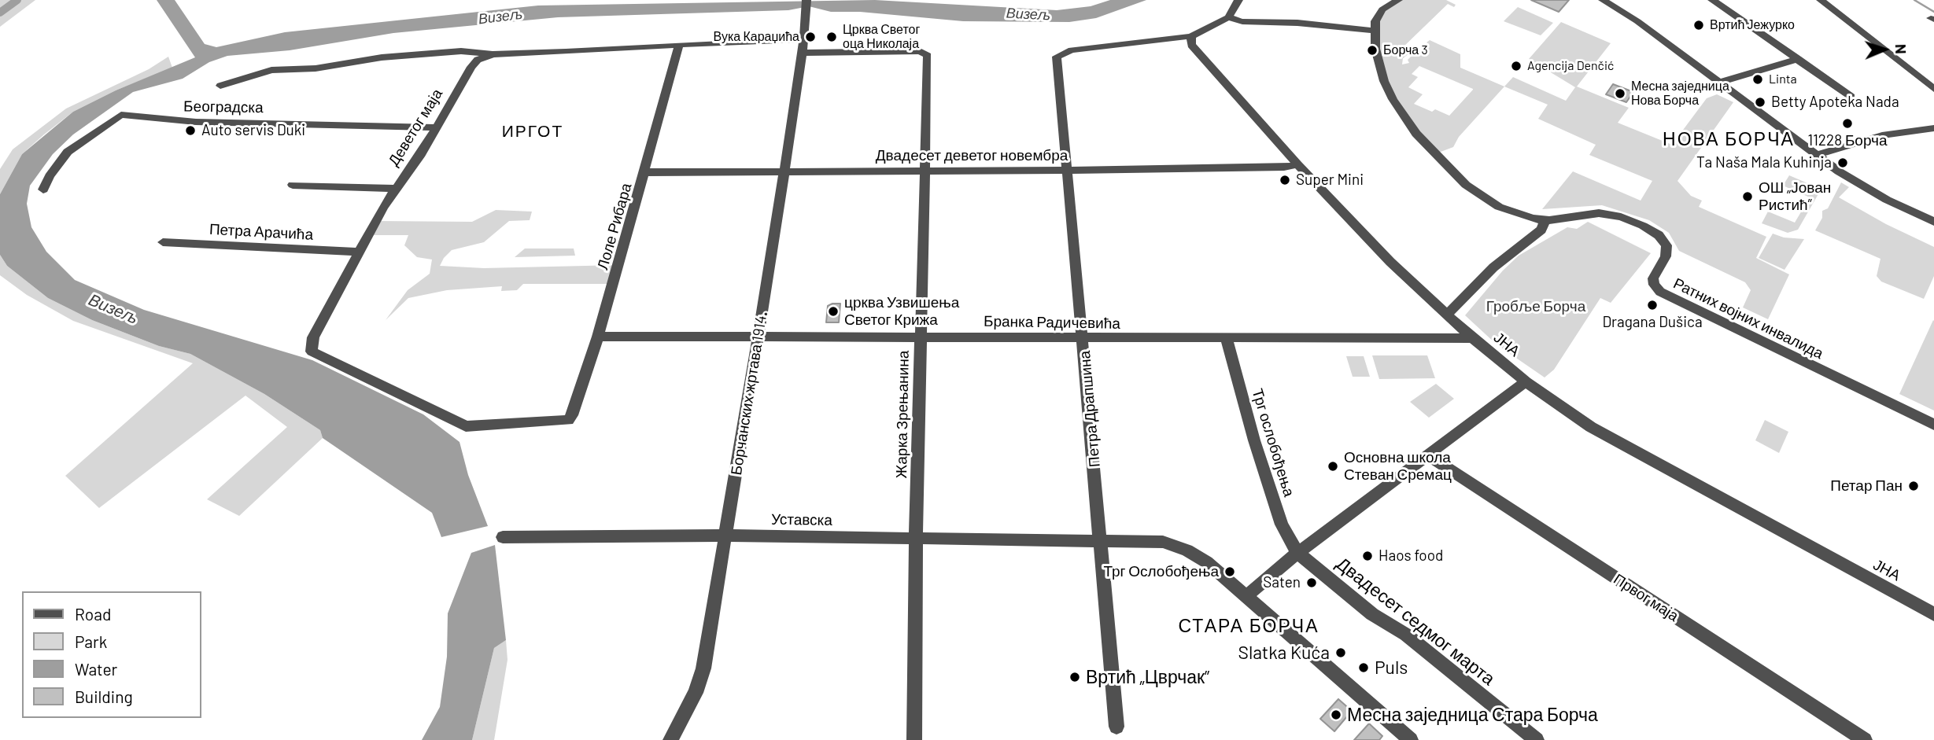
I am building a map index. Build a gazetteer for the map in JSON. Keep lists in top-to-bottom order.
{
  "streets": {
    "street": [
      "Београдска",
      "Деветог маја",
      "Двадесет деветог новембра",
      "Лоле Рибара",
      "Петра Арачића",
      "Ратних војних инвалида",
      "Бранка Радичевића",
      "ЈНА",
      "Борчанских жртава 1914.",
      "Петра Драпшина",
      "Жарка Зрењанина",
      "Трг ослобођења",
      "Уставска",
      "Првог маја",
      "Двадесет седмог марта"
    ]
  },
  "crossings": [
    ["Београдска", "Деветог маја"],
    ["Деветог маја", "Лоле Рибара"],
    ["Деветог маја", "Петра Арачића"],
    ["Двадесет деветог новембра", "Лоле Рибара"],
    ["Двадесет деветог новембра", "ЈНА"],
    ["Двадесет деветог новембра", "Борчанских жртава 1914."],
    ["Двадесет деветог новембра", "Петра Драпшина"],
    ["Двадесет деветог новембра", "Жарка Зрењанина"],
    ["Лоле Рибара", "Бранка Радичевића"],
    ["Бранка Радичевића", "ЈНА"],
    ["Бранка Радичевића", "Борчанских жртава 1914."],
    ["Бранка Радичевића", "Петра Драпшина"],
    ["Бранка Радичевића", "Жарка Зрењанина"],
    ["Бранка Радичевића", "Трг ослобођења"],
    ["ЈНА", "Петра Драпшина"],
    ["Борчанских жртава 1914.", "Жарка Зрењанина"],
    ["Борчанских жртава 1914.", "Уставска"],
    ["Петра Драпшина", "Уставска"],
    ["Жарка Зрењанина", "Уставска"],
    ["Трг ослобођења", "Двадесет седмог марта"]
  ],
  "districts": ["ИРГОТ", "НОВА БОРЧА", "СТАРА БОРЧА"],
  "water": ["Визељ"],
  "parks": ["Гробље Борча"],
  "places": [
    "Вртић Јежурко",
    "Вука Караџића",
    "Црква Светог оца Николаја",
    "Борча 3",
    "Agencija Denčić",
    "Linta",
    "Месна заједница Нова Борча",
    "Betty Apoteka Nada",
    "11228 Борча",
    "Auto servis Duki",
    "Ta Naša Mala Kuhinja",
    "Super Mini",
    "ОШ „Јован Ристић”",
    "Dragana Dušica",
    "црква Узвишења Светог Крижа",
    "Основна школа Стеван Сремац",
    "Петар Пан",
    "Haos food",
    "Трг Ослобођења",
    "Saten",
    "Slatka Kuća",
    "Puls",
    "Вртић „Цврчак”",
    "Месна заједница Стара Борча"
  ],
  "legend": [
    "Road",
    "Park",
    "Water",
    "Building"
  ],
  "north": "right"
}
